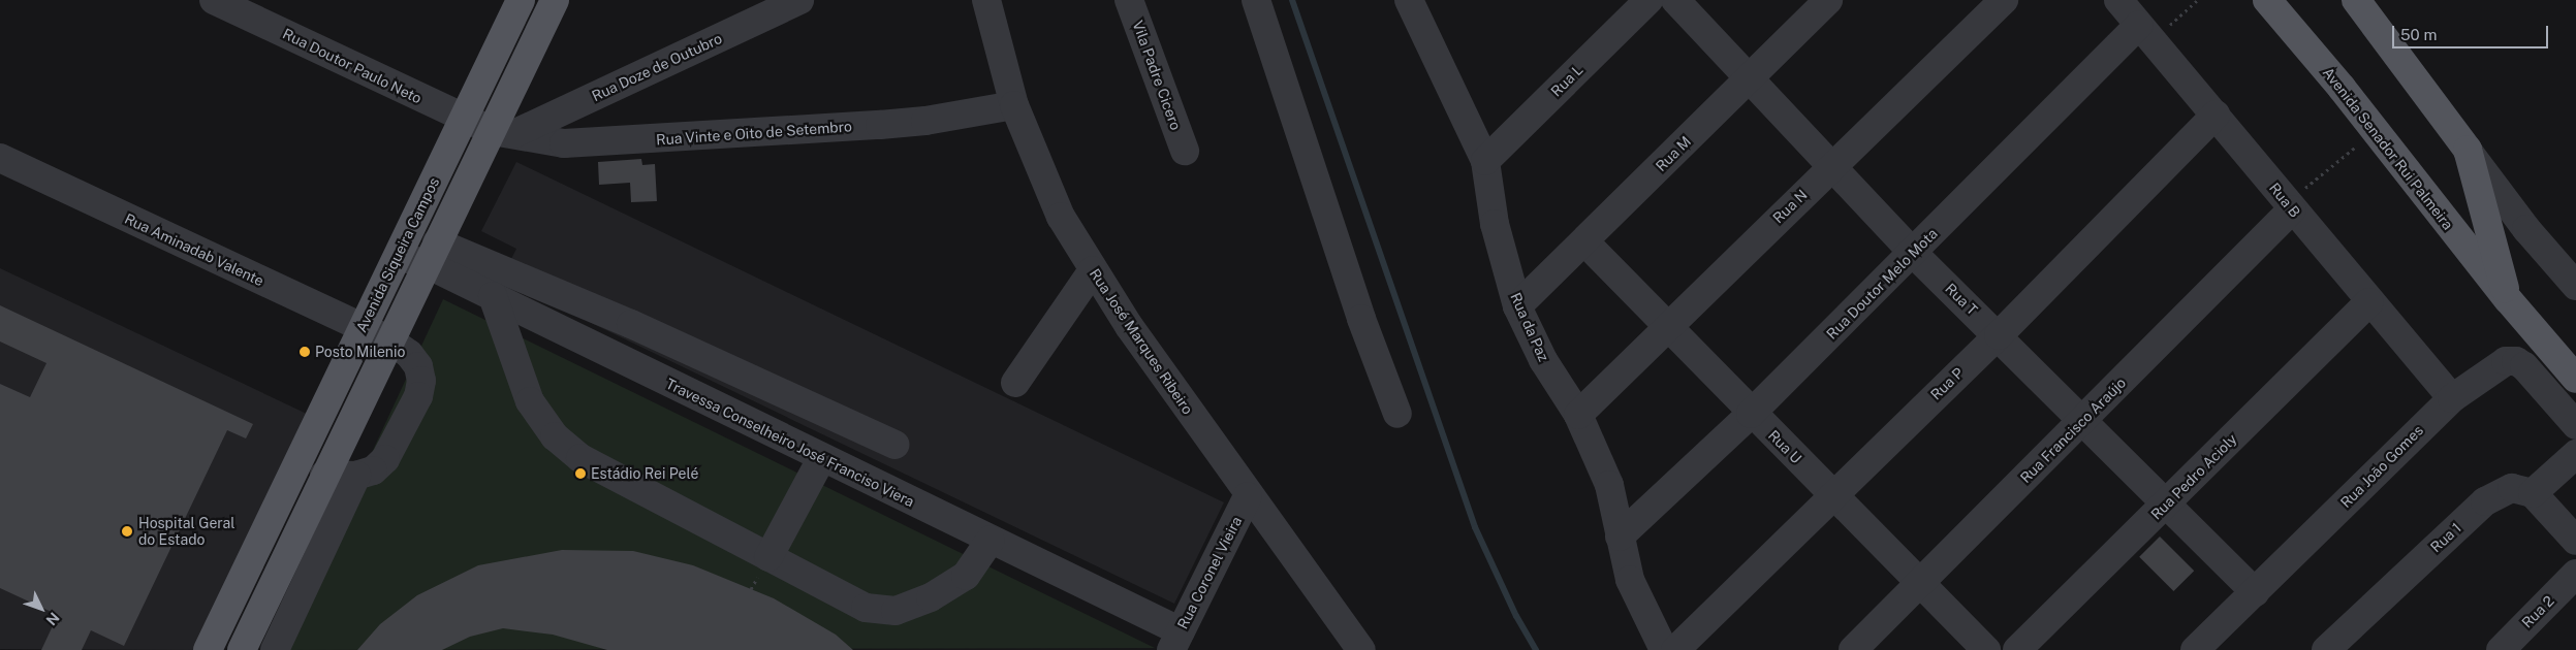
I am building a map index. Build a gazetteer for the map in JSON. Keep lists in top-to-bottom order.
{
  "streets": {
    "main road": ["Avenida Senador Rui Palmeira", "Avenida Siqueira Campos"],
    "street": [
      "Rua Doutor Paulo Neto",
      "Rua Doze de Outubro",
      "Vila Padre Cicero",
      "Rua L",
      "Rua Vinte e Oito de Setembro",
      "Rua M",
      "Rua B",
      "Rua N",
      "Rua Aminadab Valente",
      "Rua Doutor Melo Mota",
      "Rua T",
      "Rua da Paz",
      "Rua José Marques Ribeiro",
      "Rua P",
      "Rua Francisco Araújo",
      "Travessa Conselheiro José Franciso Viera",
      "Rua U",
      "Rua João Gomes",
      "Rua Pedro Acioly",
      "Rua 1",
      "Rua Coronel Vieira",
      "Rua 2"
    ]
  },
  "crossings": [
    ["Rua Doutor Paulo Neto", "Rua Doze de Outubro"],
    ["Rua Doutor Paulo Neto", "Rua Vinte e Oito de Setembro"],
    ["Rua Doutor Paulo Neto", "Avenida Siqueira Campos"],
    ["Rua Doze de Outubro", "Rua Vinte e Oito de Setembro"],
    ["Rua Doze de Outubro", "Avenida Siqueira Campos"],
    ["Rua L", "Rua da Paz"],
    ["Rua Vinte e Oito de Setembro", "Avenida Siqueira Campos"],
    ["Rua Vinte e Oito de Setembro", "Rua José Marques Ribeiro"],
    ["Rua M", "Rua T"],
    ["Rua M", "Rua da Paz"],
    ["Rua M", "Rua U"],
    ["Rua B", "Rua Doutor Melo Mota"],
    ["Rua B", "Rua P"],
    ["Rua B", "Rua Francisco Araújo"],
    ["Rua B", "Rua João Gomes"],
    ["Rua B", "Rua Pedro Acioly"],
    ["Rua N", "Rua T"],
    ["Rua N", "Rua da Paz"],
    ["Rua N", "Rua U"],
    ["Rua Aminadab Valente", "Avenida Siqueira Campos"],
    ["Avenida Siqueira Campos", "Travessa Conselheiro José Franciso Viera"],
    ["Rua Doutor Melo Mota", "Rua T"],
    ["Rua Doutor Melo Mota", "Rua da Paz"],
    ["Rua Doutor Melo Mota", "Rua U"],
    ["Rua T", "Rua P"],
    ["Rua T", "Rua Francisco Araújo"],
    ["Rua T", "Rua João Gomes"],
    ["Rua T", "Rua Pedro Acioly"],
    ["Rua José Marques Ribeiro", "Rua Coronel Vieira"],
    ["Rua P", "Rua U"],
    ["Rua Francisco Araújo", "Rua U"],
    ["Travessa Conselheiro José Franciso Viera", "Rua Coronel Vieira"]
  ],
  "places": ["Posto Milenio", "Estádio Rei Pelé", "Hospital Geral do Estado"],
  "scale_bar": "50 m",
  "north": "bottom right"
}
